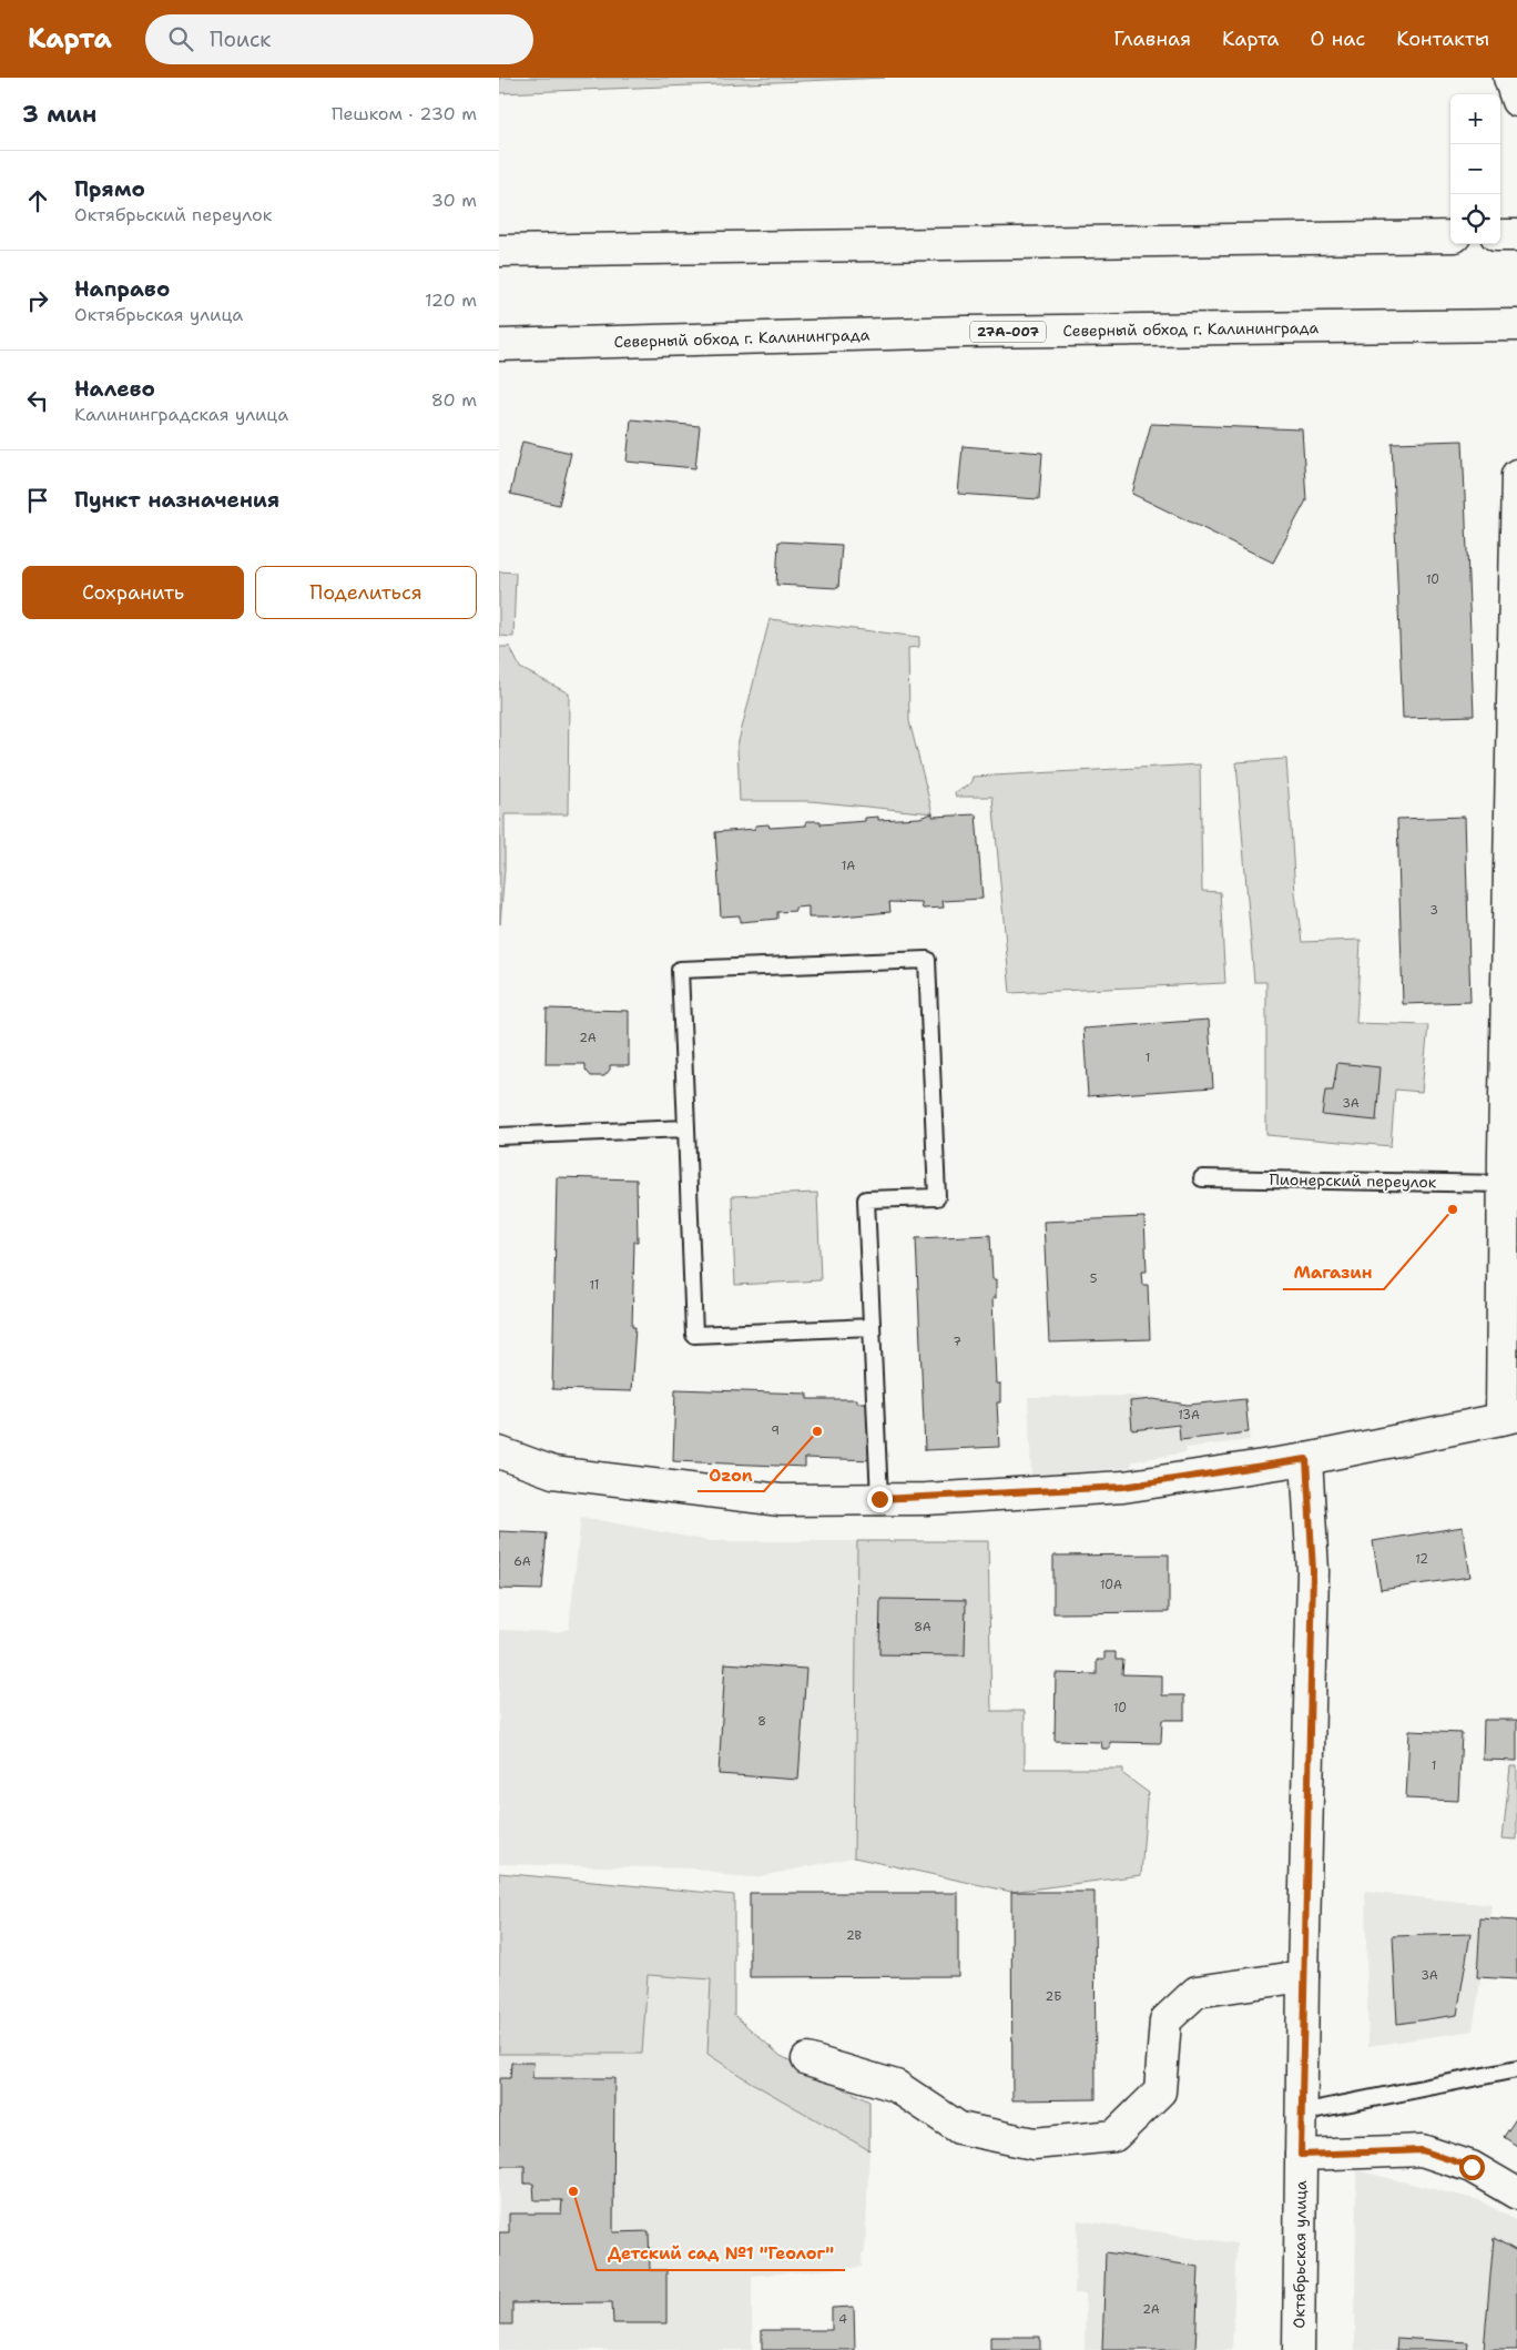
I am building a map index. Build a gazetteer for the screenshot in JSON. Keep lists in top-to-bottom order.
{
  "streets": {
    "main road": ["Северный обход г. Калининграда", "27А-007", "Октябрьская улица"],
    "lane": ["Пионерский переулок"]
  },
  "places": ["Магазин", "Ozon", "Детский сад №1 \"Геолог\""],
  "house_numbers": [
    "10",
    "1А",
    "3",
    "2А",
    "1",
    "3А",
    "5",
    "11",
    "7",
    "13А",
    "9",
    "12",
    "6А",
    "10А",
    "8А",
    "10",
    "8",
    "1",
    "2В",
    "3А",
    "2Б",
    "2А",
    "4"
  ],
  "page": {
    "header": "Карта",
    "search": "Поиск",
    "nav": [
      "Главная",
      "Карта",
      "О нас",
      "Контакты"
    ],
    "heading": ["3 мин", "Пешком · 230 m"],
    "map_buttons": ["+", "−"],
    "list": [
      ["Прямо", "Октябрьский переулок", "30 m"],
      ["Направо", "Октябрьская улица", "120 m"],
      ["Налево", "Калининградская улица", "80 m"],
      "Пункт назначения"
    ],
    "buttons": ["Сохранить", "Поделиться"]
  }
}
